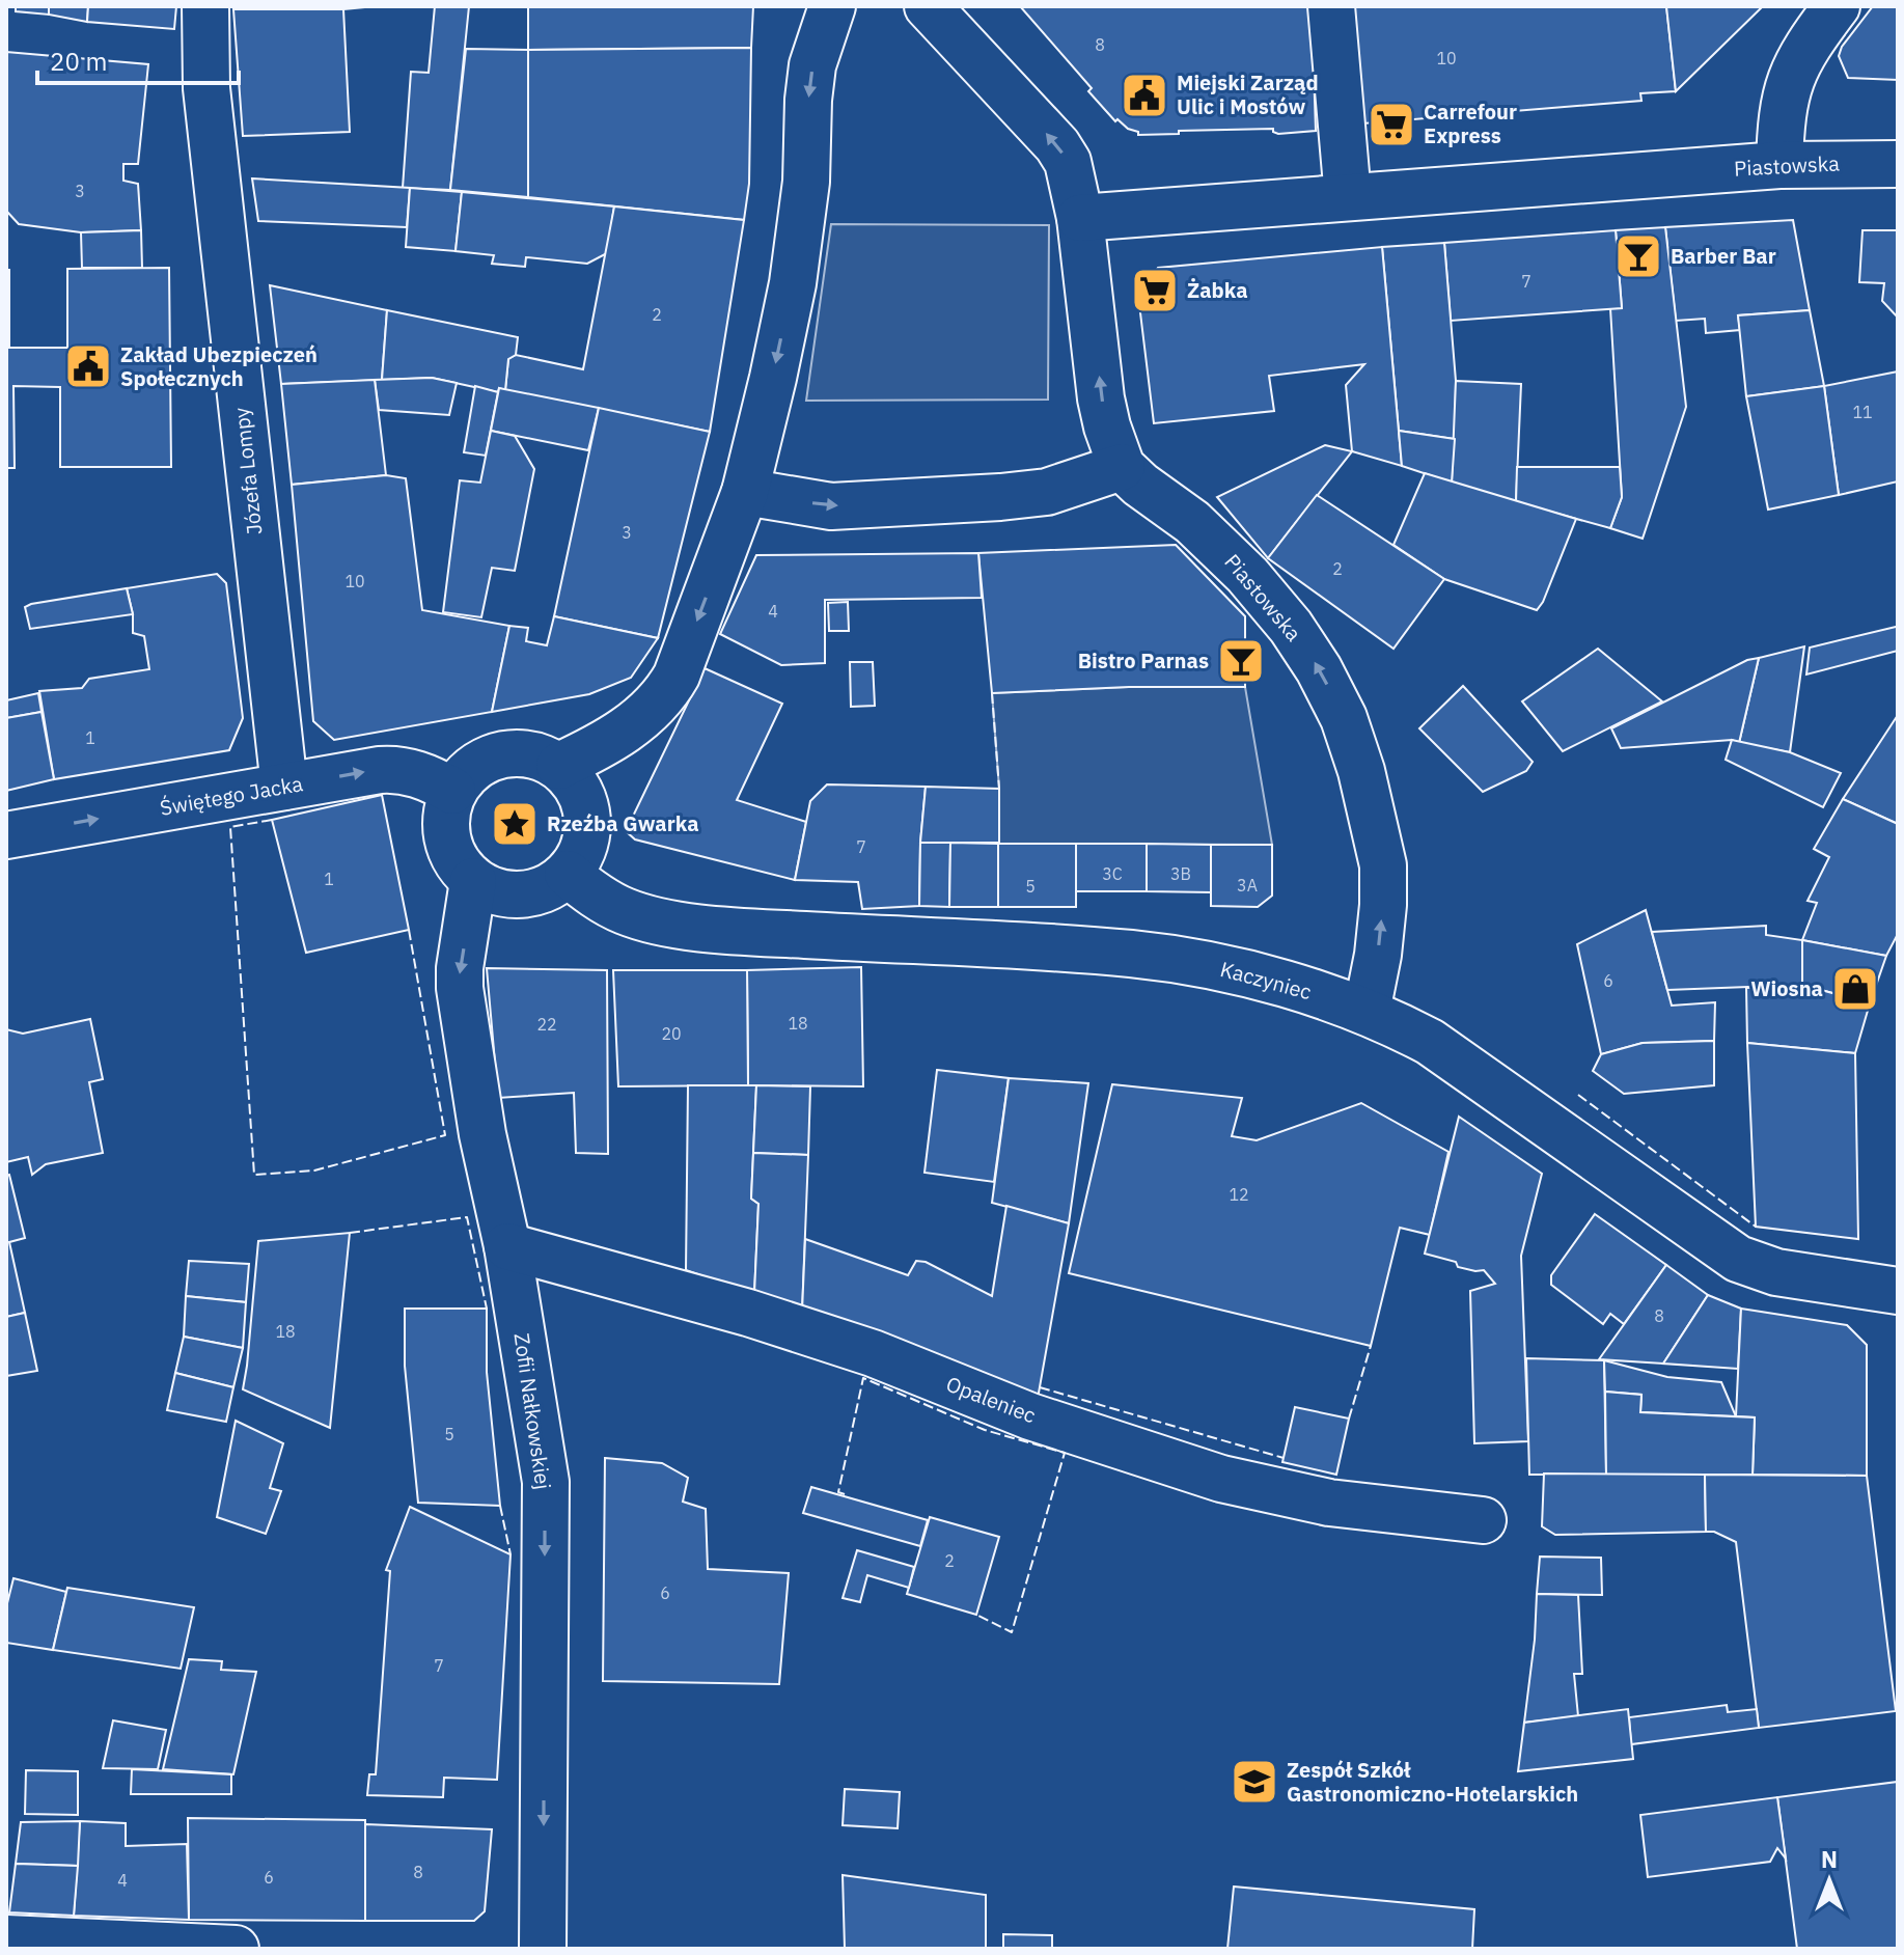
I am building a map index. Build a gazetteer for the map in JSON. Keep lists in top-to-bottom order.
{
  "streets": {
    "street": [
      "Piastowska",
      "Józefa Lompy",
      "Świętego Jacka",
      "Kaczyniec",
      "Opaleniec",
      "Zofii Nałkowskiej"
    ]
  },
  "crossings": [
    ["Piastowska", "Kaczyniec"],
    ["Józefa Lompy", "Świętego Jacka"],
    ["Świętego Jacka", "Kaczyniec"],
    ["Świętego Jacka", "Zofii Nałkowskiej"],
    ["Kaczyniec", "Zofii Nałkowskiej"],
    ["Opaleniec", "Zofii Nałkowskiej"]
  ],
  "one_way": ["Piastowska", "Świętego Jacka", "Zofii Nałkowskiej"],
  "places": {
    "public building": ["Miejski Zarząd Ulic i Mostów", "Zakład Ubezpieczeń Społecznych"],
    "supermarket": ["Carrefour Express", "Żabka"],
    "bar": ["Barber Bar", "Bistro Parnas"],
    "place": ["Rzeźba Gwarka"],
    "shop": ["Wiosna"],
    "school or university": ["Zespół Szkół Gastronomiczno-Hotelarskich"]
  },
  "house_numbers": [
    "8",
    "10",
    "3",
    "7",
    "2",
    "11",
    "3",
    "2",
    "10",
    "4",
    "1",
    "7",
    "3C",
    "3B",
    "1",
    "3A",
    "5",
    "6",
    "18",
    "22",
    "20",
    "12",
    "8",
    "18",
    "5",
    "2",
    "6",
    "7",
    "8",
    "6",
    "4"
  ],
  "scale_bar": "20 m",
  "north": "top"
}
